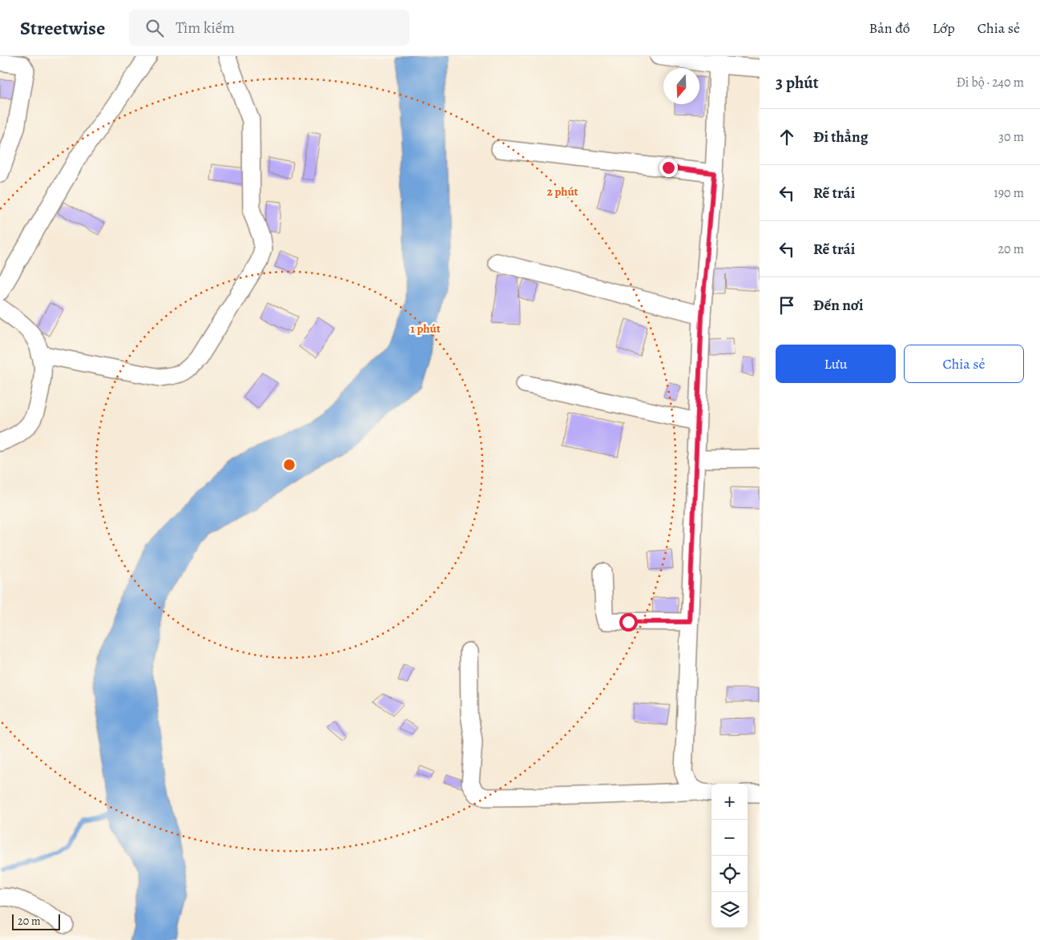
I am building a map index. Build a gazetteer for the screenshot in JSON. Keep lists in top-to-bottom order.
{
  "scale_bar": "20 m",
  "north": "bottom",
  "page": {
    "header": "Streetwise",
    "search": "Tìm kiếm",
    "nav": ["Bản đồ", "Lớp", "Chia sẻ"],
    "heading": ["3 phút", "Đi bộ · 240 m"],
    "list": [
      ["Đi thẳng", "30 m"],
      ["Rẽ trái", "190 m"],
      ["Rẽ trái", "20 m"],
      "Đến nơi"
    ],
    "buttons": ["Lưu", "Chia sẻ"],
    "map_buttons": ["+", "−"],
    "scale": "20 m"
  },
  "rings": ["2 phút", "1 phút"]
}
